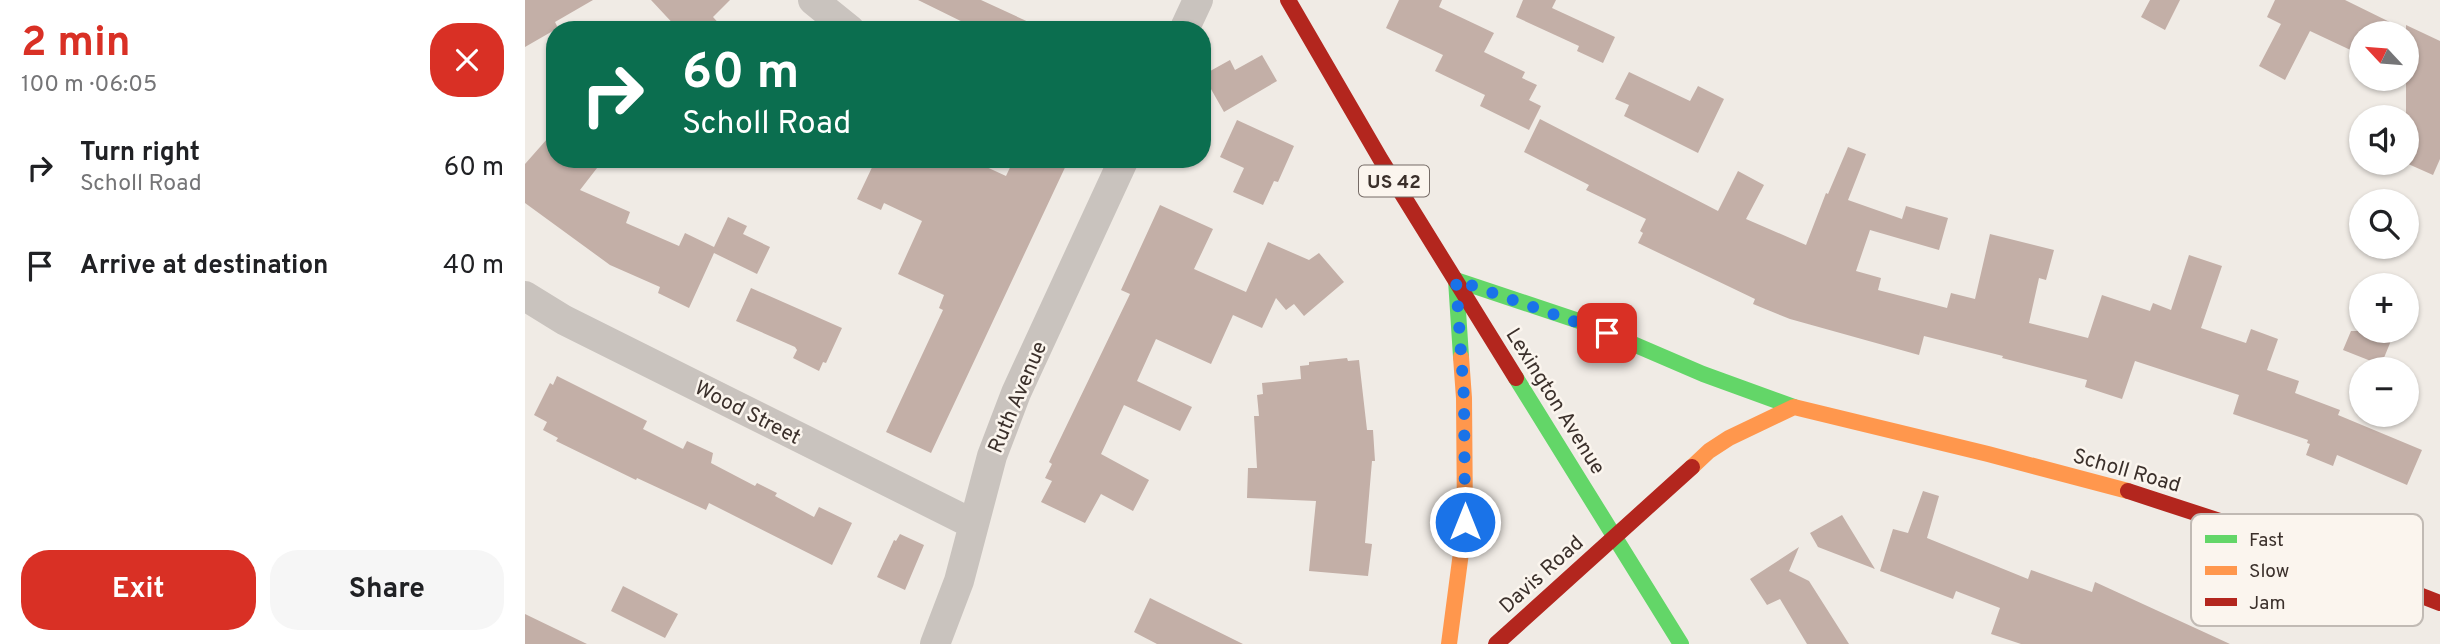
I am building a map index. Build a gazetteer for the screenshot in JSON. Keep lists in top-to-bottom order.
{
  "streets": {
    "street": [
      "US 42",
      "Ruth Avenue",
      "Lexington Avenue",
      "Wood Street",
      "Scholl Road",
      "Davis Road"
    ]
  },
  "crossings": [
    ["Ruth Avenue", "Wood Street"],
    ["Lexington Avenue", "Scholl Road"],
    ["Lexington Avenue", "Davis Road"]
  ],
  "legend": ["Fast", "Slow", "Jam"],
  "north": "top left",
  "page": {
    "heading": ["2 min", "100 m · 06:05"],
    "map_buttons": ["+", "−"],
    "turn": ["60 m", "Scholl Road"],
    "list": [
      {
        "name": "Turn right",
        "note": "Scholl Road",
        "value": "60 m"
      },
      {
        "name": "Arrive at destination",
        "value": "40 m"
      }
    ],
    "buttons": ["Exit", "Share"]
  }
}
